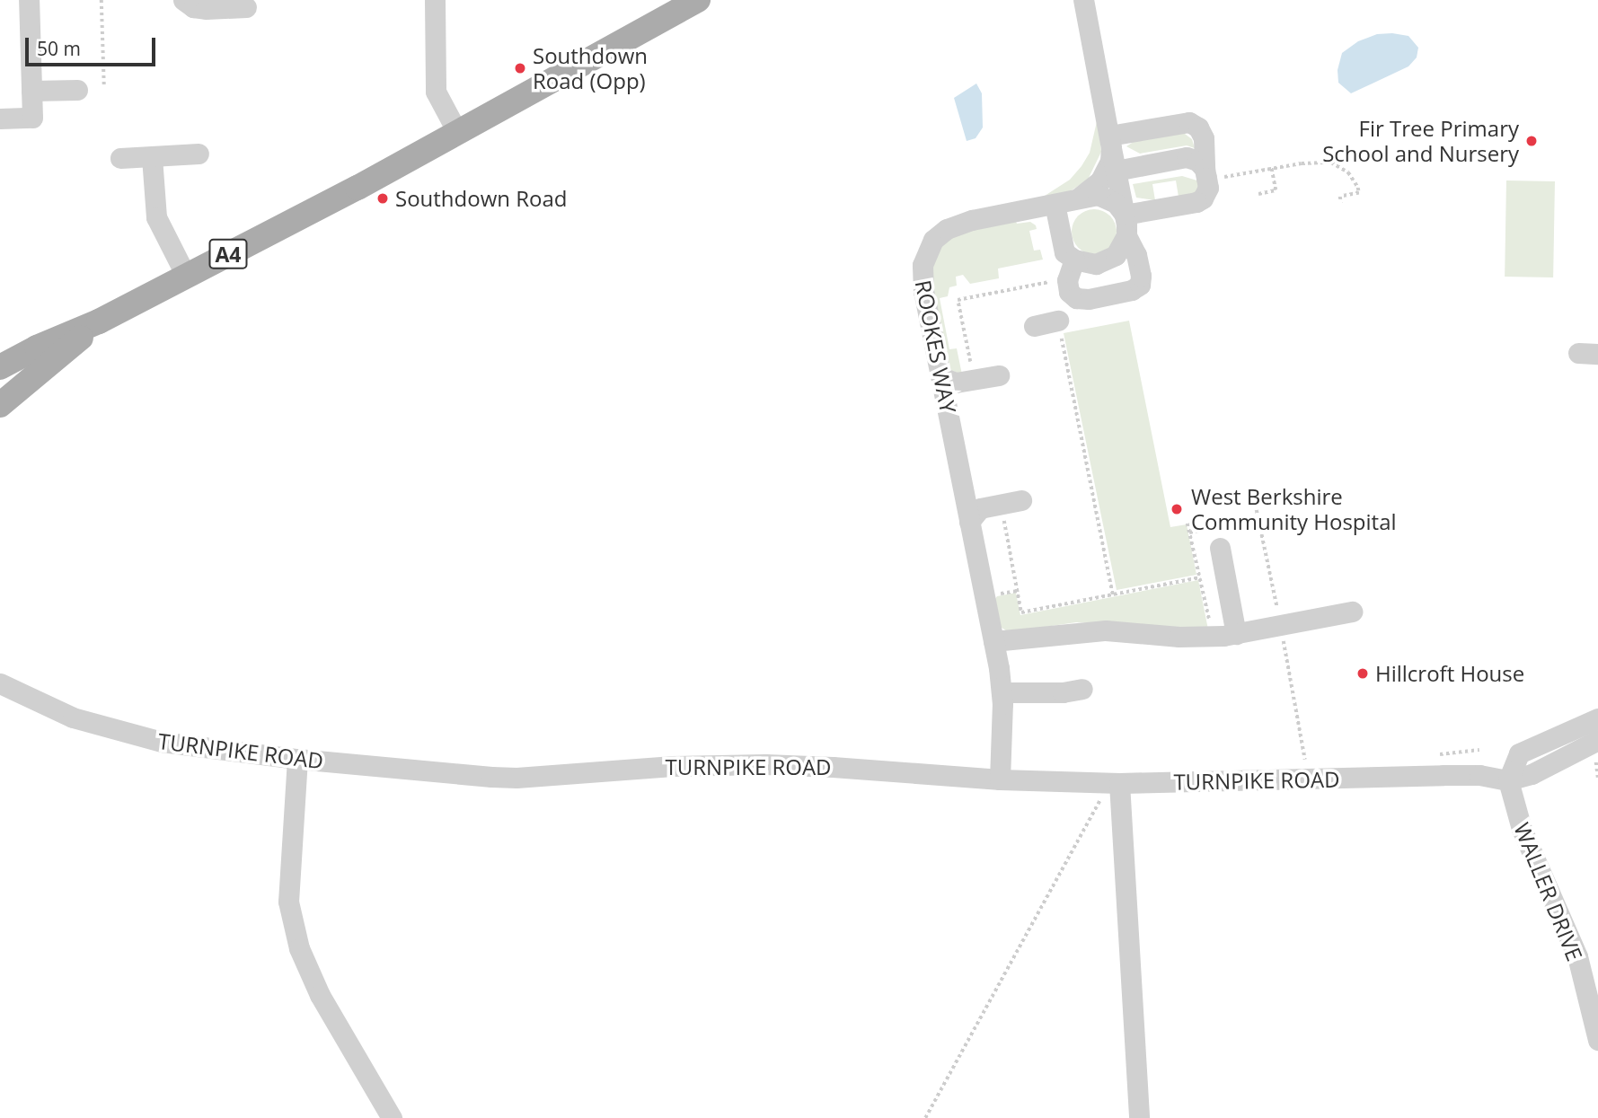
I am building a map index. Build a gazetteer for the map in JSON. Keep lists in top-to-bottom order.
{
  "streets": {
    "main road": ["A4"],
    "street": ["ROOKES WAY", "TURNPIKE ROAD", "WALLER DRIVE"]
  },
  "crossings": [
    ["ROOKES WAY", "TURNPIKE ROAD"],
    ["TURNPIKE ROAD", "WALLER DRIVE"]
  ],
  "places": [
    "Southdown Road (Opp)",
    "Fir Tree Primary School and Nursery",
    "Southdown Road",
    "West Berkshire Community Hospital",
    "Hillcroft House"
  ],
  "scale_bar": "50 m"
}
